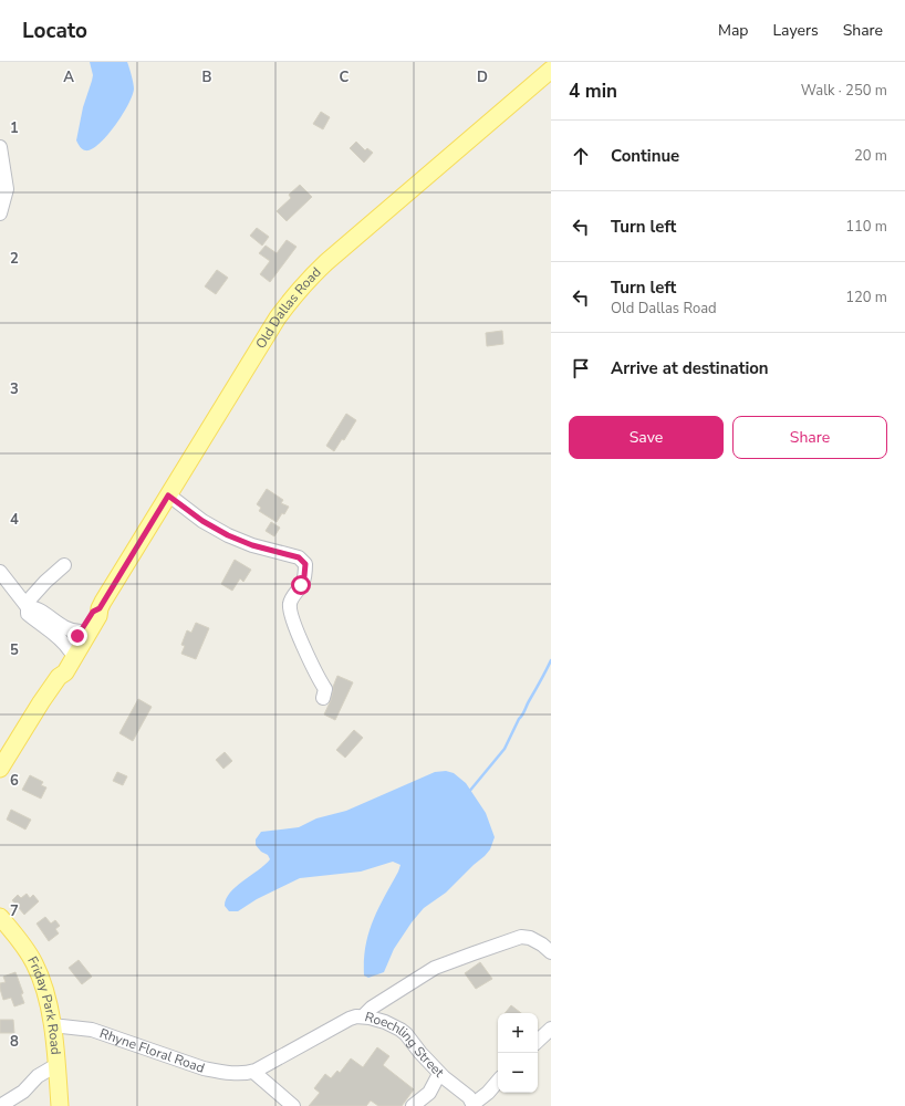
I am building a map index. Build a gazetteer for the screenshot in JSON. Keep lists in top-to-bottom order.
{
  "streets": {
    "main road": ["Old Dallas Road", "Friday Park Road"],
    "street": ["Roechling Street", "Rhyne Floral Road"]
  },
  "crossings": [
    ["Friday Park Road", "Rhyne Floral Road"],
    ["Roechling Street", "Rhyne Floral Road"]
  ],
  "page": {
    "header": "Locato",
    "nav": ["Map", "Layers", "Share"],
    "heading": ["4 min", "Walk · 250 m"],
    "list": [
      ["Continue", "20 m"],
      ["Turn left", "110 m"],
      ["Turn left", "Old Dallas Road", "120 m"],
      "Arrive at destination"
    ],
    "buttons": ["Save", "Share"],
    "map_buttons": ["+", "−"]
  },
  "grid": {
    "columns": [
      "A",
      "B",
      "C",
      "D"
    ],
    "rows": [
      "1",
      "2",
      "3",
      "4",
      "5",
      "6",
      "7",
      "8"
    ]
  }
}
